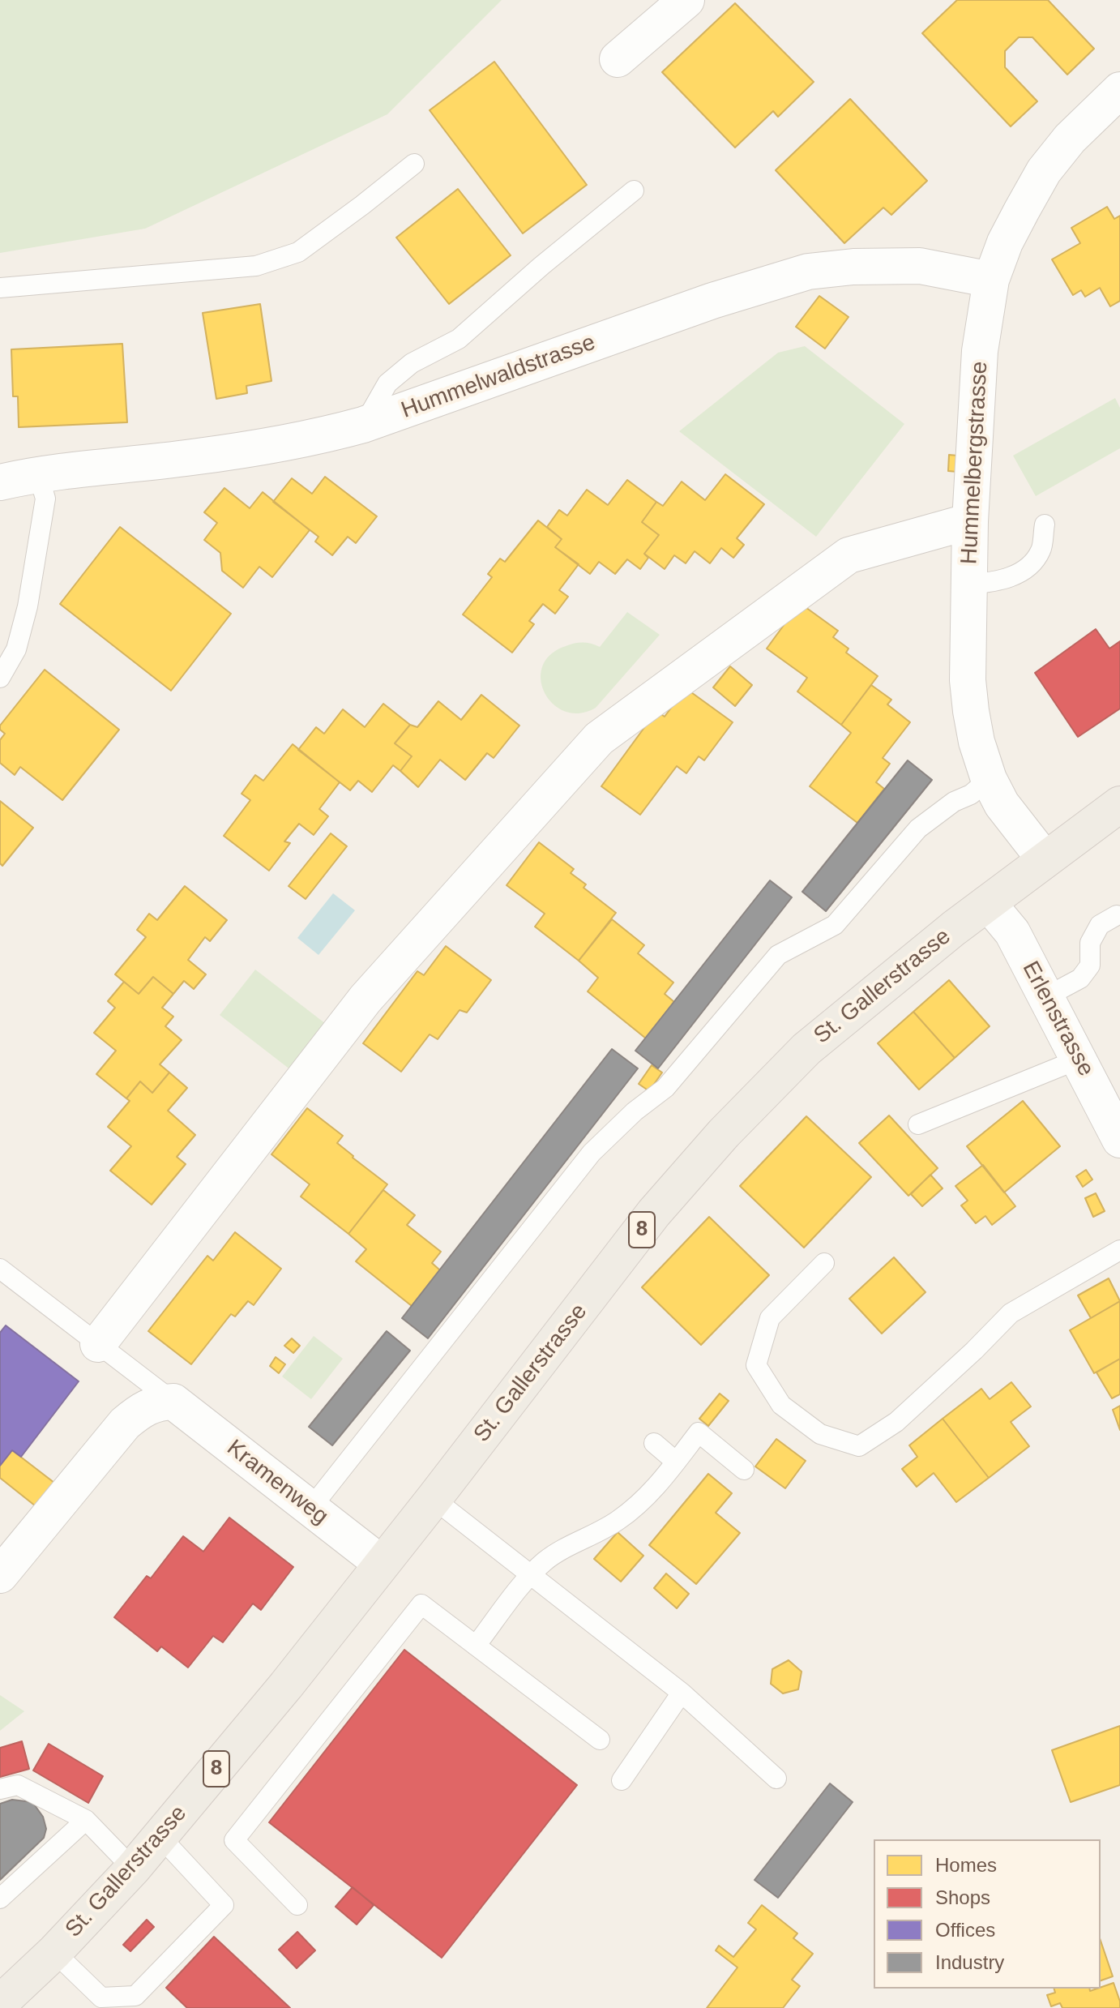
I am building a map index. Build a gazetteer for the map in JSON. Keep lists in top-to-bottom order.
{
  "streets": {
    "main road": ["St. Gallerstrasse", "8"],
    "street": [
      "Hummelwaldstrasse",
      "Hummelbergstrasse",
      "Erlenstrasse",
      "Kramenweg"
    ]
  },
  "crossings": [
    ["Hummelwaldstrasse", "Hummelbergstrasse"],
    ["Hummelbergstrasse", "St. Gallerstrasse"],
    ["St. Gallerstrasse", "Erlenstrasse"],
    ["St. Gallerstrasse", "Kramenweg"]
  ],
  "legend": [
    "Homes",
    "Shops",
    "Offices",
    "Industry"
  ]
}
